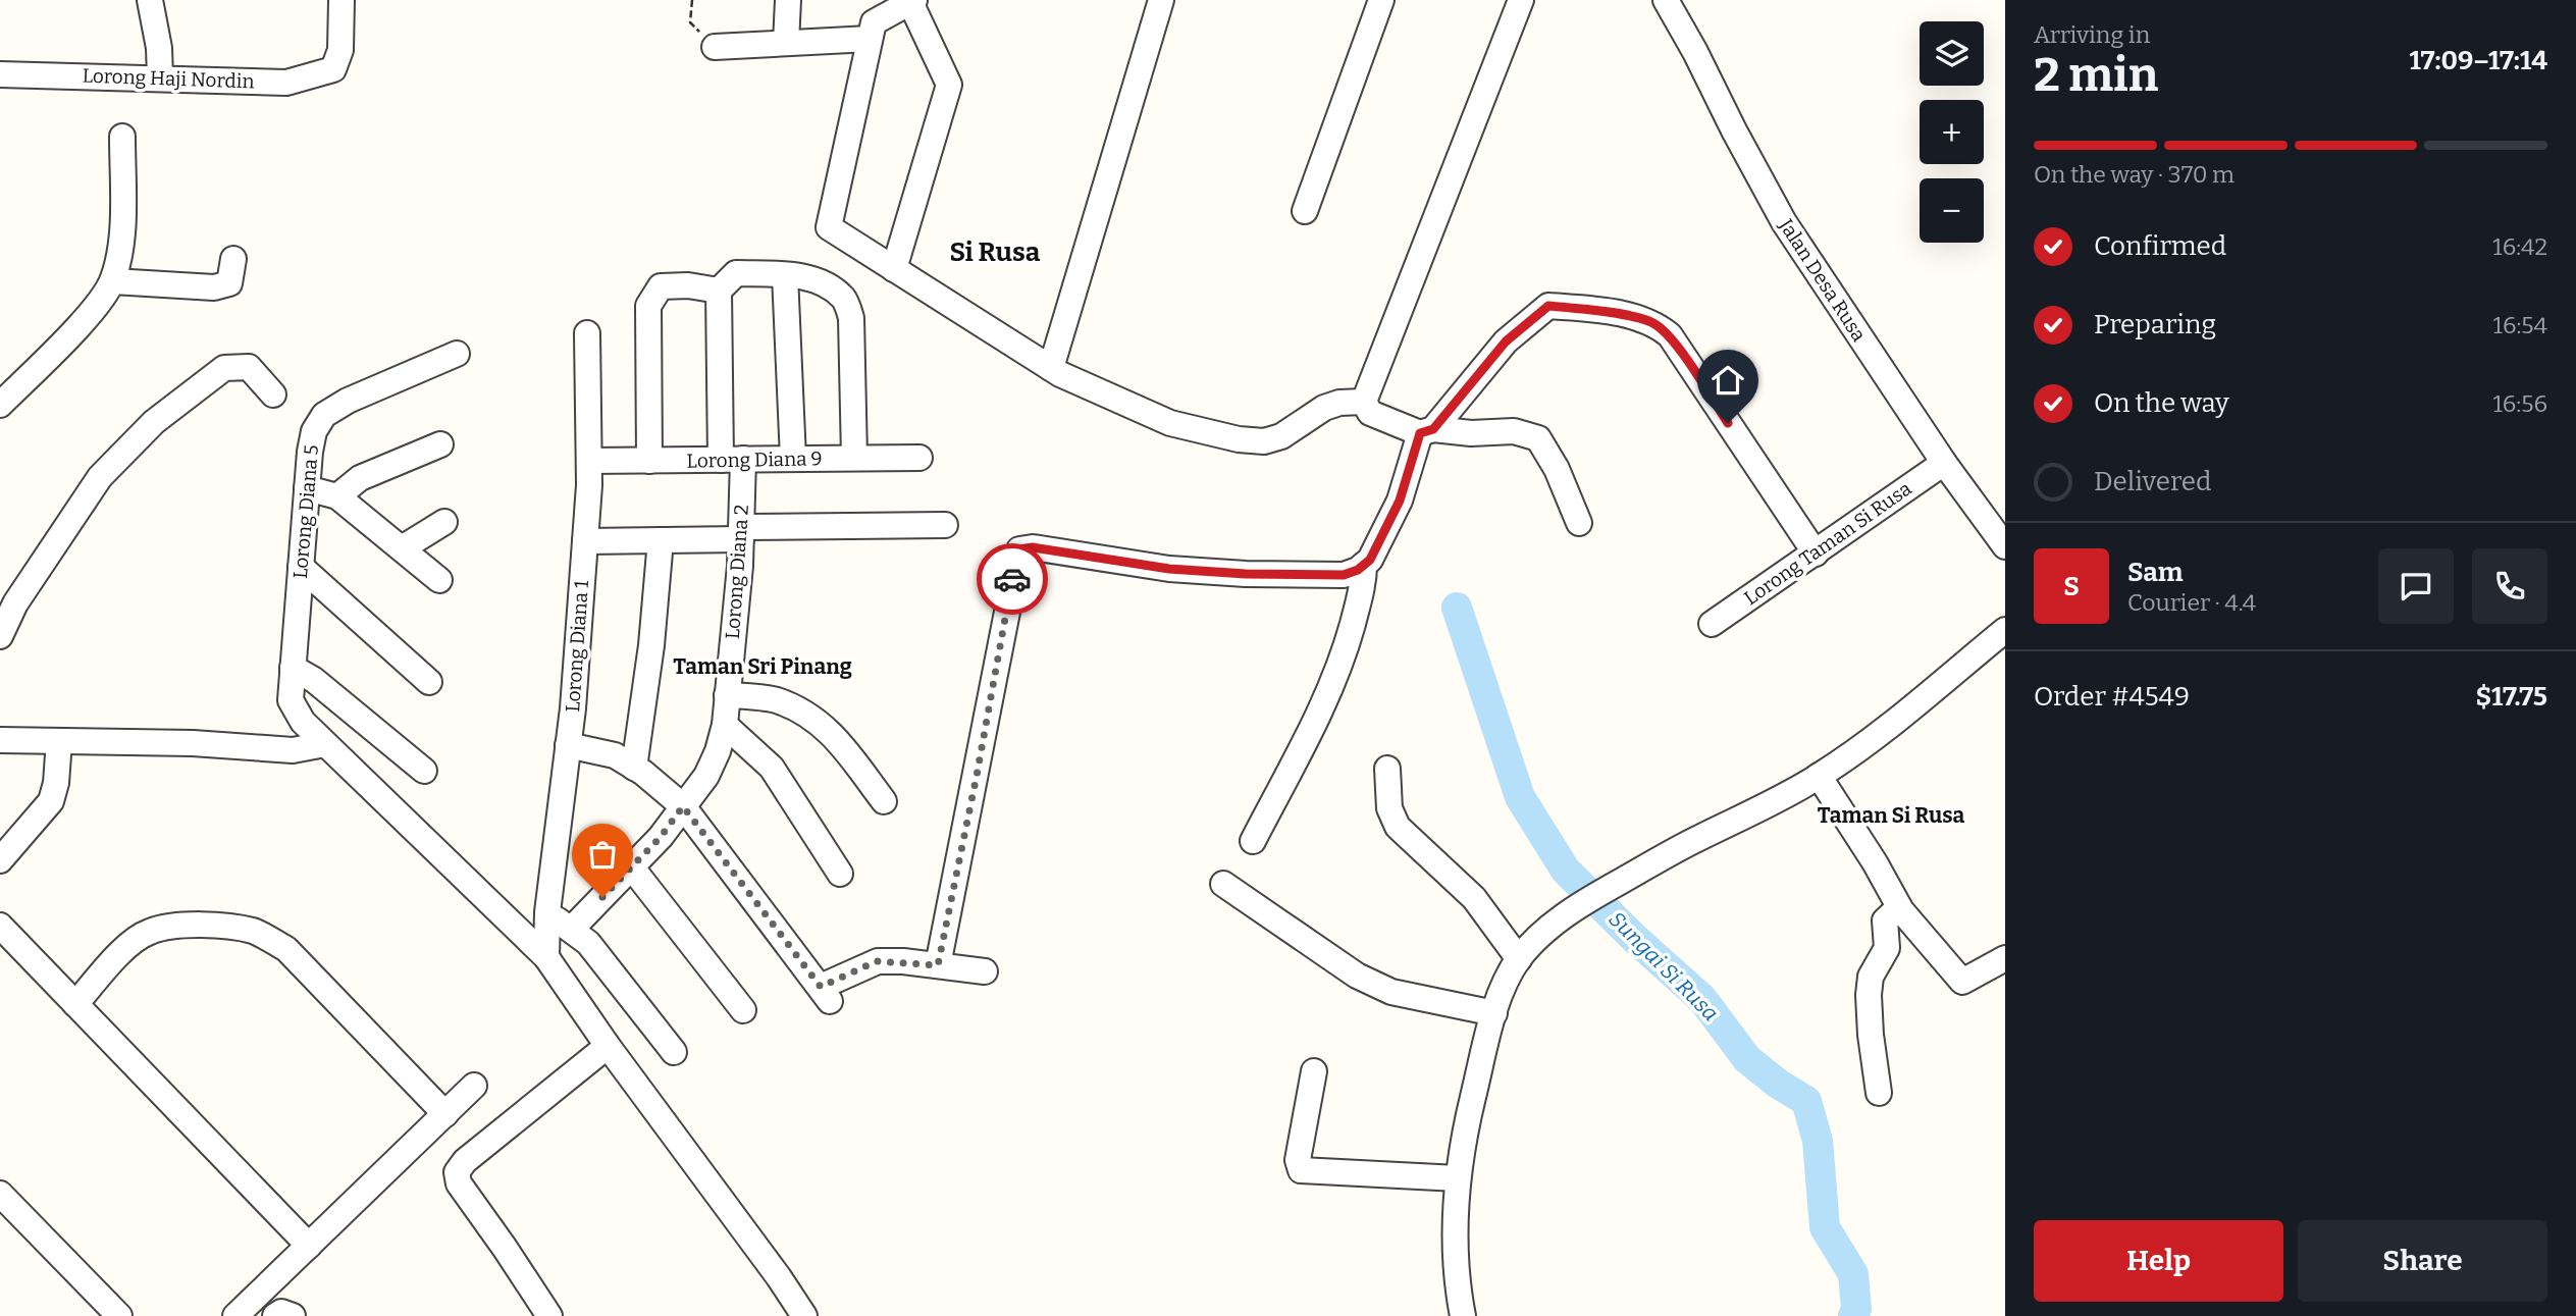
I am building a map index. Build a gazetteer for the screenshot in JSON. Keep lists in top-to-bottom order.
{
  "streets": {
    "street": [
      "Lorong Haji Nordin",
      "Jalan Desa Rusa",
      "Lorong Diana 9",
      "Lorong Diana 5",
      "Lorong Taman Si Rusa",
      "Lorong Diana 2",
      "Lorong Diana 1"
    ]
  },
  "crossings": [
    ["Jalan Desa Rusa", "Lorong Taman Si Rusa"],
    ["Lorong Diana 9", "Lorong Diana 2"],
    ["Lorong Diana 9", "Lorong Diana 1"],
    ["Lorong Diana 5", "Lorong Diana 1"]
  ],
  "districts": ["Si Rusa", "Taman Sri Pinang", "Taman Si Rusa"],
  "water": ["Sungai Si Rusa"],
  "page": {
    "heading": ["2 min", "Arriving in", "17:09–17:14"],
    "panel": [
      "Sam",
      "Courier · 4.4",
      "Order #4549",
      "$17.75"
    ],
    "map_buttons": ["+", "−"],
    "bar": "On the way · 370 m",
    "list": [
      ["Confirmed", "16:42"],
      ["Preparing", "16:54"],
      ["On the way", "16:56"],
      "Delivered"
    ],
    "round": "S",
    "buttons": ["Help", "Share"]
  }
}
